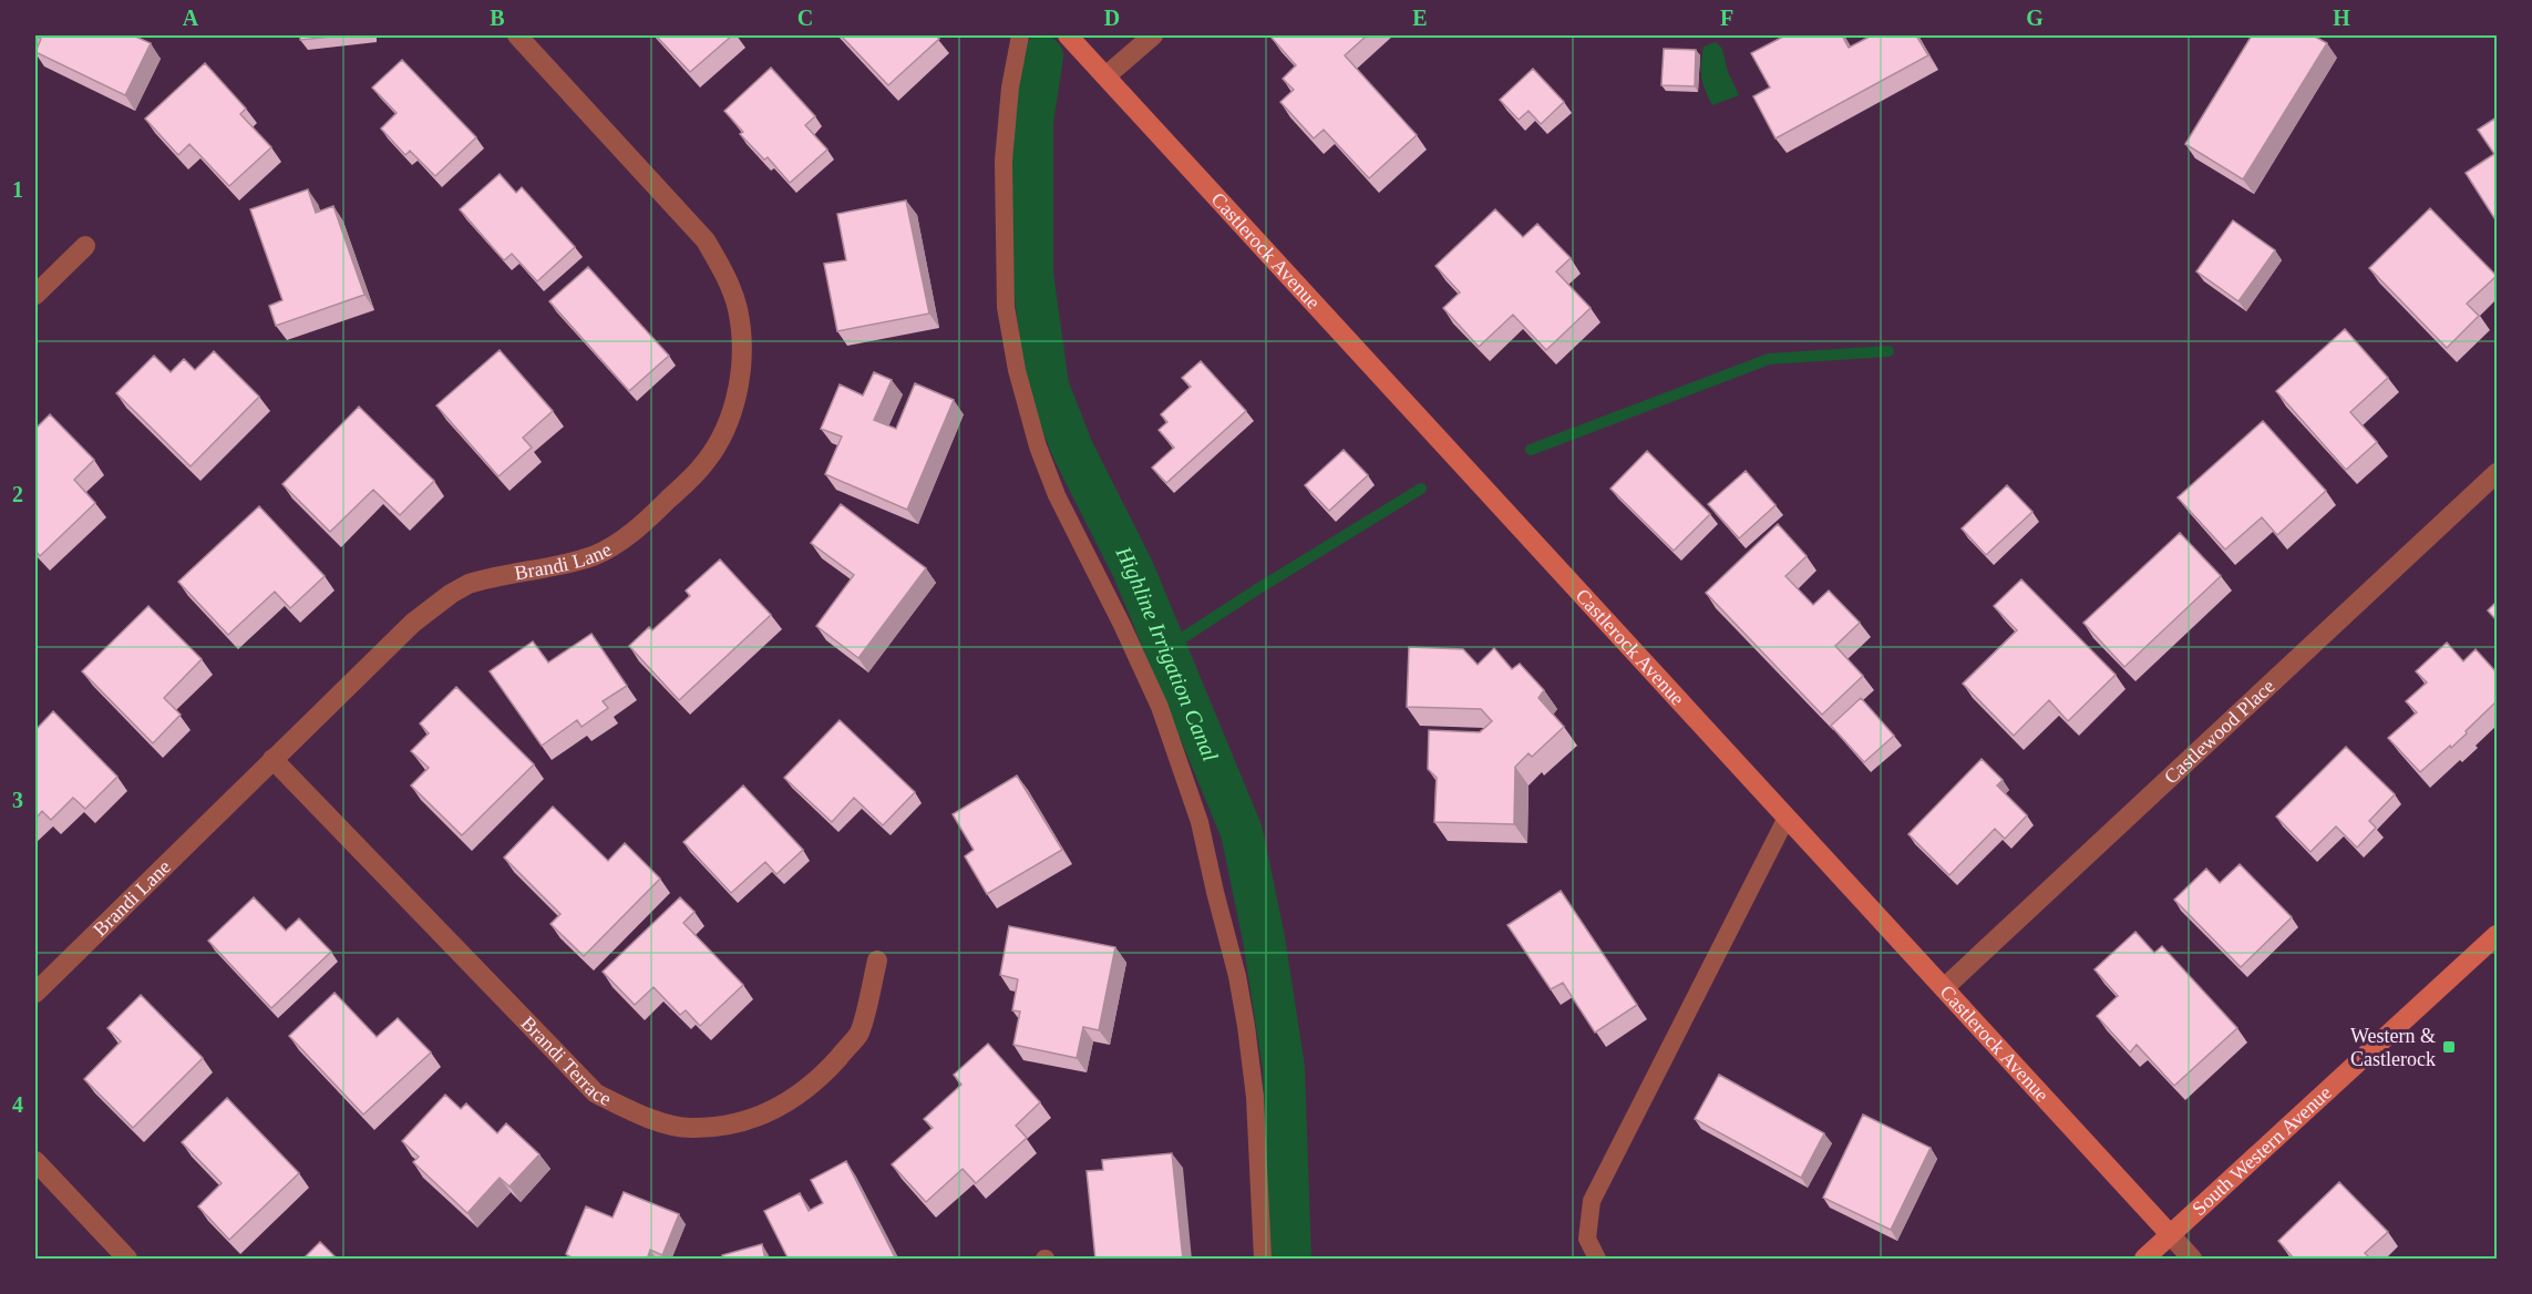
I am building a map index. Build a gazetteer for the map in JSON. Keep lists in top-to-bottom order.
{
  "streets": {
    "street": [
      "Castlerock Avenue",
      "Brandi Lane",
      "Castlewood Place",
      "Brandi Terrace",
      "South Western Avenue"
    ]
  },
  "crossings": [
    ["Castlerock Avenue", "Castlewood Place"],
    ["Castlerock Avenue", "South Western Avenue"],
    ["Brandi Lane", "Brandi Terrace"]
  ],
  "water": ["Highline Irrigation Canal"],
  "places": {
    "transit": ["Western & Castlerock"]
  },
  "grid": {
    "columns": [
      "A",
      "B",
      "C",
      "D",
      "E",
      "F",
      "G",
      "H"
    ],
    "rows": [
      "1",
      "2",
      "3",
      "4"
    ]
  }
}
